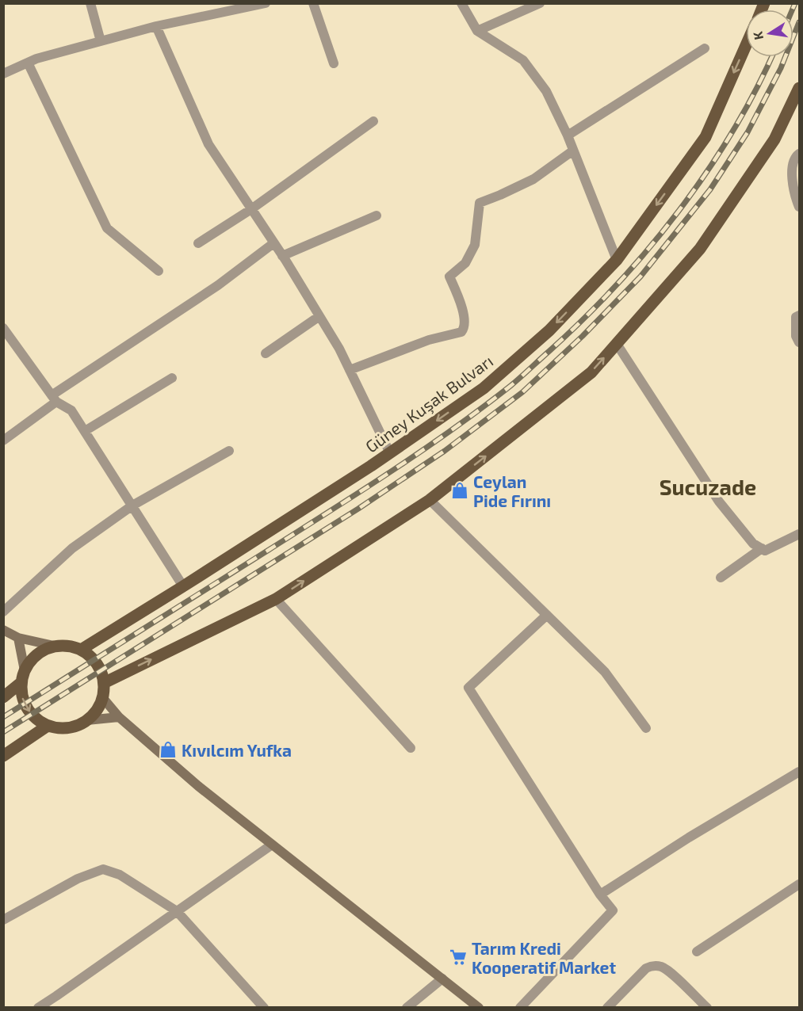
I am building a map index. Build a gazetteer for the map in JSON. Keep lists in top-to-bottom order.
{
  "streets": {
    "main road": ["Güney Kuşak Bulvarı"]
  },
  "districts": ["Sucuzade"],
  "places": {
    "shop": ["Ceylan Pide Fırını", "Kıvılcım Yufka"],
    "supermarket": ["Tarım Kredi Kooperatif Market"]
  },
  "north": "left"
}
